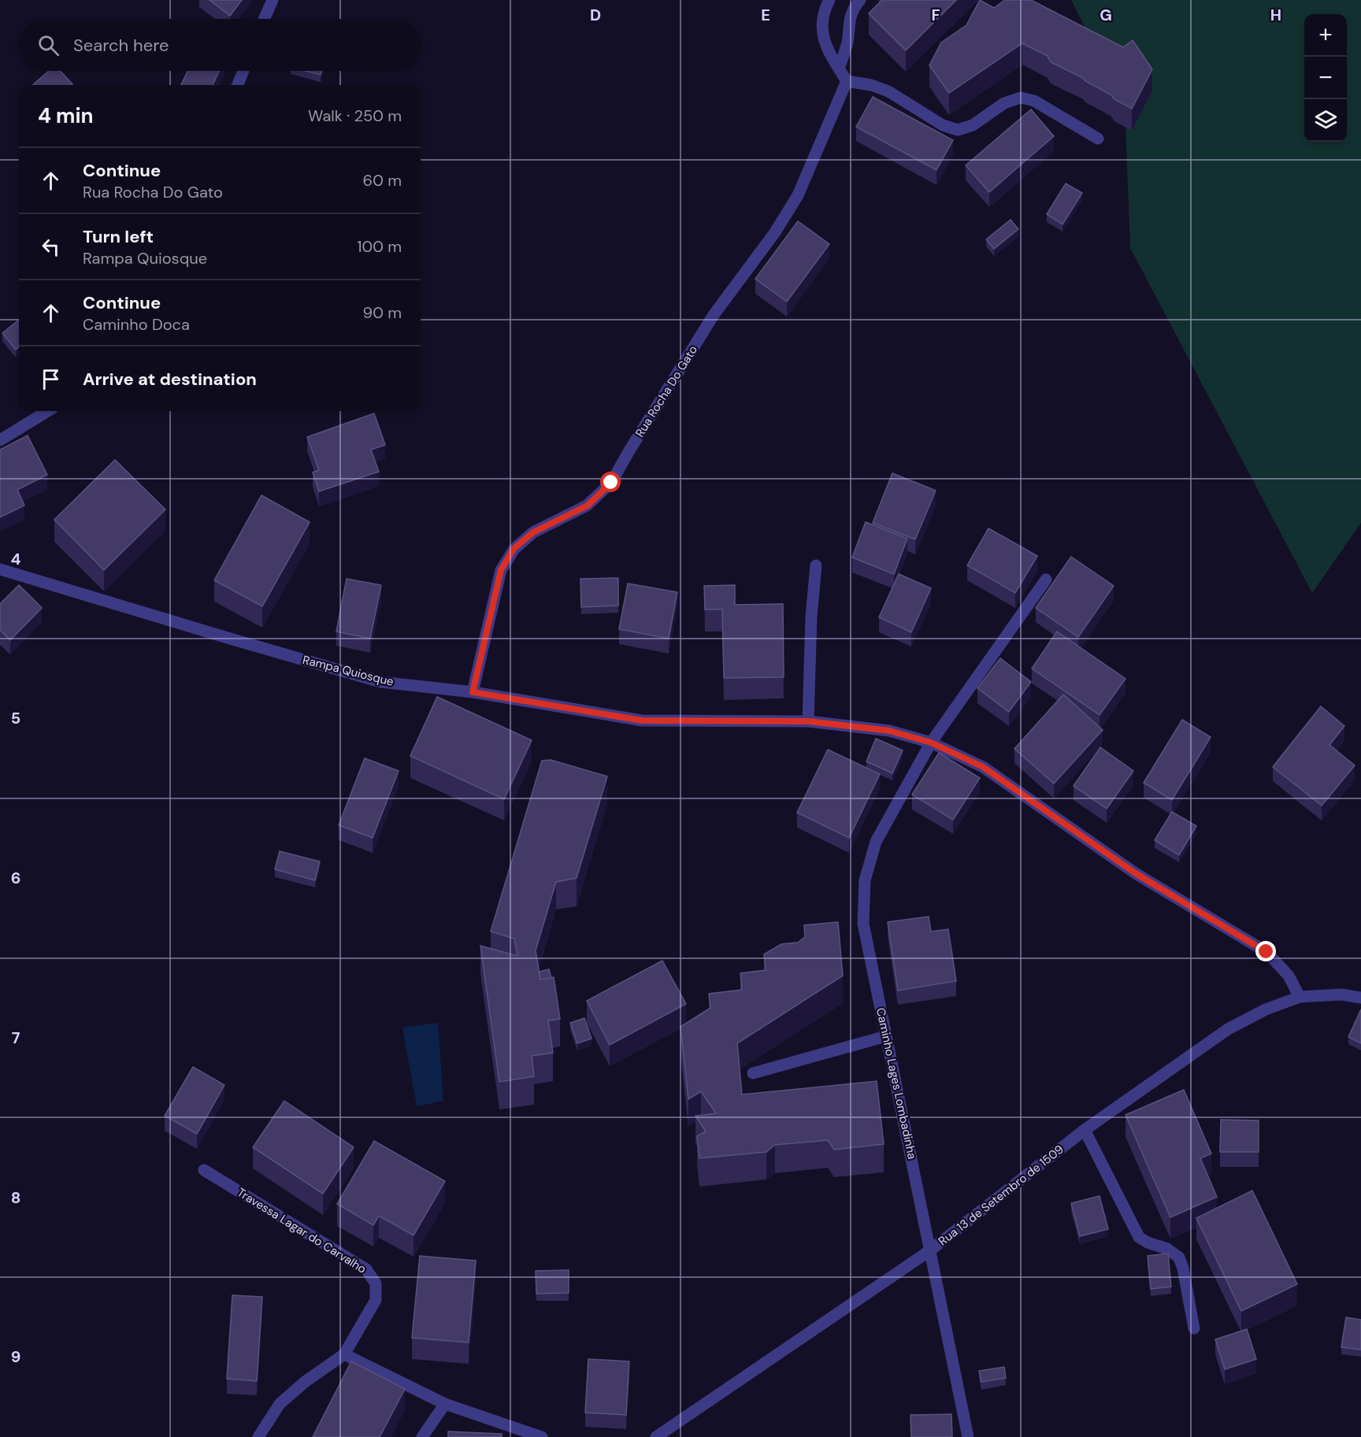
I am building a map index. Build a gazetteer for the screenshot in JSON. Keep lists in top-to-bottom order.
{
  "streets": {
    "street": [
      "Rua Rocha Do Gato",
      "Rampa Quiosque",
      "Caminho Lages Lombadinha",
      "Rua 13 de Setembro de 1509",
      "Travessa Lagar do Carvalho"
    ]
  },
  "crossings": [
    ["Rua Rocha Do Gato", "Rampa Quiosque"],
    ["Rampa Quiosque", "Caminho Lages Lombadinha"],
    ["Rampa Quiosque", "Rua 13 de Setembro de 1509"],
    ["Caminho Lages Lombadinha", "Rua 13 de Setembro de 1509"]
  ],
  "page": {
    "map_buttons": ["+", "−"],
    "search": "Search here",
    "heading": ["4 min", "Walk · 250 m"],
    "list": [
      ["Continue", "Rua Rocha Do Gato", "60 m"],
      ["Turn left", "Rampa Quiosque", "100 m"],
      ["Continue", "Caminho Doca", "90 m"],
      "Arrive at destination"
    ]
  },
  "grid": {
    "columns": [
      "D",
      "E",
      "F",
      "G",
      "H"
    ],
    "rows": [
      "4",
      "5",
      "6",
      "7",
      "8",
      "9"
    ]
  }
}
